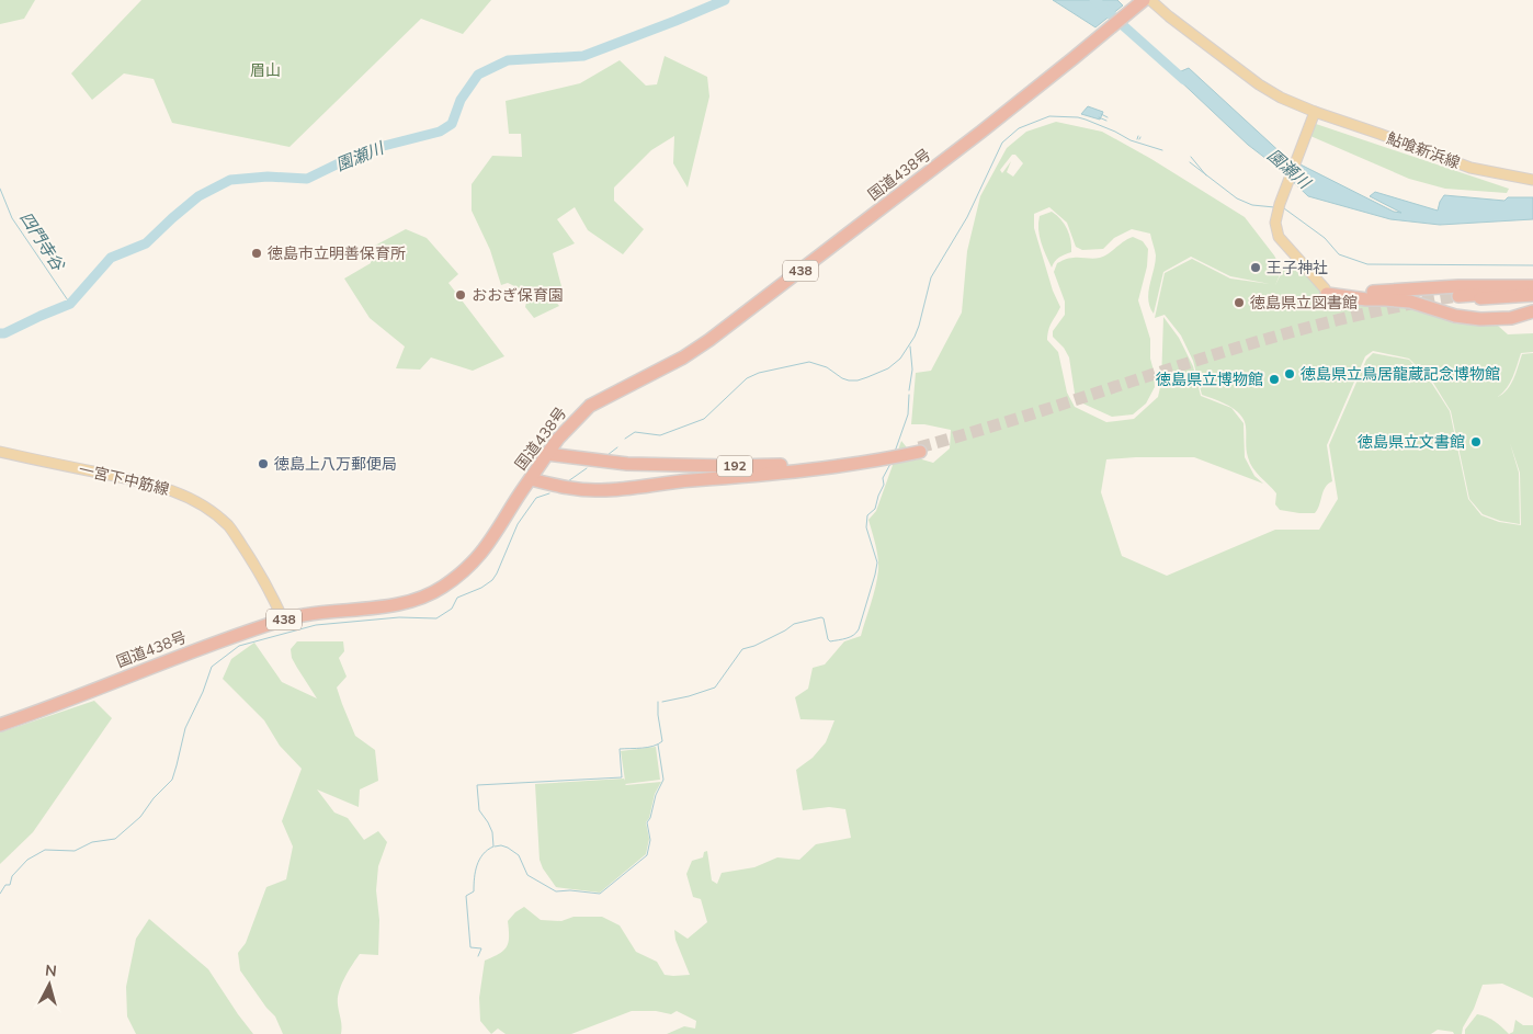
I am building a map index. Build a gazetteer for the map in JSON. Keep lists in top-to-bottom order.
{
  "streets": {
    "highway": ["国道438号", "438", "192"],
    "main road": ["鮎喰新浜線", "一宮下中筋線"]
  },
  "crossings": [
    ["国道438号", "192"],
    ["国道438号", "一宮下中筋線"]
  ],
  "water": ["園瀬川", "四門寺谷"],
  "parks": ["眉山"],
  "places": [
    "徳島市立明善保育所",
    "王子神社",
    "おおぎ保育園",
    "徳島県立図書館",
    "徳島県立鳥居龍蔵記念博物館",
    "徳島県立博物館",
    "徳島県立文書館",
    "徳島上八万郵便局"
  ],
  "north": "top"
}
